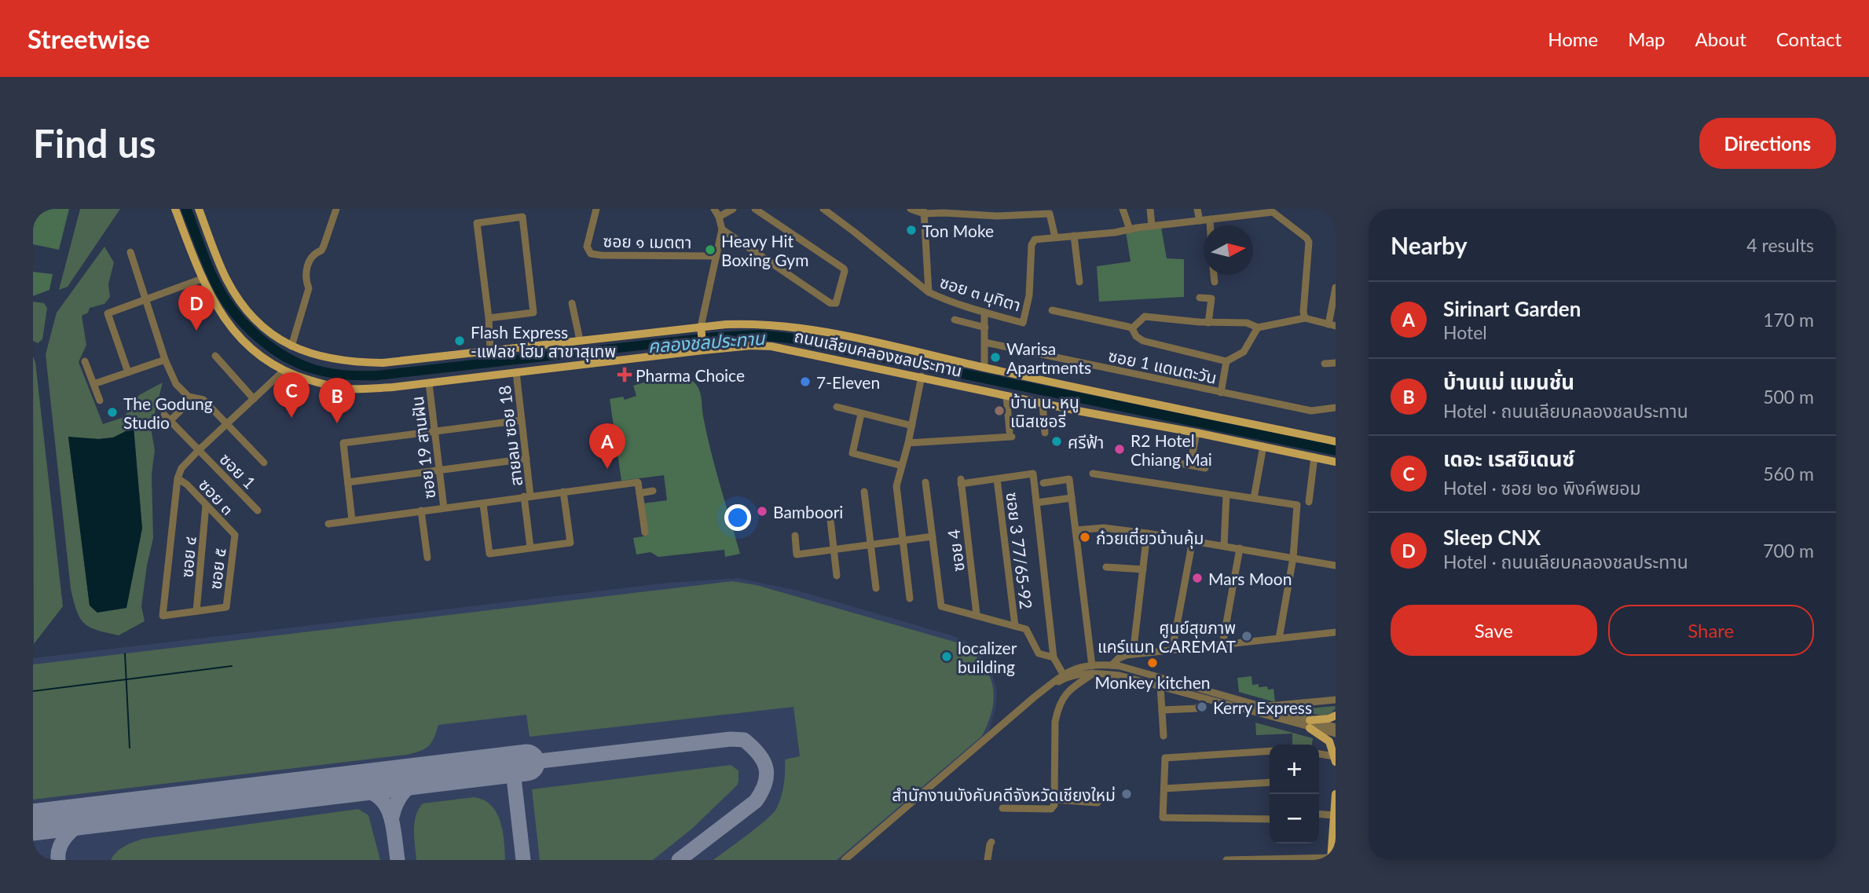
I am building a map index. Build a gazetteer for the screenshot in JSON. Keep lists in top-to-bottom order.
{
  "streets": {
    "main road": ["ถนนเลียบคลองชลประทาน"],
    "street": [
      "ซอย ๑ เมตตา",
      "ซอย ๓ มุทิตา",
      "ซอย 1 แดนตะวัน",
      "สายลม ซอย 18",
      "ซอย 19 สานฝัน",
      "ซอย 1",
      "ซอย ๓",
      "ซอย 4",
      "ซอย 3 77/65-92",
      "ซอย ๔",
      "ซอย ๕"
    ]
  },
  "crossings": [
    ["ถนนเลียบคลองชลประทาน", "สายลม ซอย 18"],
    ["ถนนเลียบคลองชลประทาน", "ซอย 19 สานฝัน"],
    ["ซอย ๓", "ซอย ๔"],
    ["ซอย ๓", "ซอย ๕"],
    ["ซอย 4", "ซอย 3 77/65-92"],
    ["ซอย ๔", "ซอย ๕"]
  ],
  "water": ["คลองชลประทาน"],
  "places": {
    "other": [
      "Ton Moke",
      "Heavy Hit Boxing Gym",
      "Flash Express -แฟลช โฮม สาขาสุเทพ",
      "Warisa Apartments",
      "7-Eleven",
      "บ้าน น. หนู เนิสเซอรี่",
      "The Godung Studio",
      "ศรีฟ้า",
      "R2 Hotel Chiang Mai",
      "Bamboori",
      "ก๋วยเตี๋ยวบ้านคุ้ม",
      "Mars Moon",
      "ศูนย์สุขภาพ แคร์แมท CAREMAT",
      "localizer building",
      "Monkey kitchen",
      "Kerry Express",
      "สำนักงานบังคับคดีจังหวัดเชียงใหม่"
    ],
    "health": ["Pharma Choice"]
  },
  "north": "right",
  "page": {
    "header": "Streetwise",
    "nav": [
      "Home",
      "Map",
      "About",
      "Contact"
    ],
    "buttons": [
      "Directions",
      ["Save", "Share"]
    ],
    "title": "Find us",
    "heading": ["Nearby", "4 results"],
    "list": [
      {
        "mark": "A",
        "name": "Sirinart Garden",
        "note": "Hotel",
        "value": "170 m"
      },
      {
        "mark": "B",
        "name": "บ้านแม่ แมนชั่น",
        "note": "Hotel · ถนนเลียบคลองชลประทาน",
        "value": "500 m"
      },
      {
        "mark": "C",
        "name": "เดอะ เรสซิเดนซ์",
        "note": "Hotel · ซอย ๒๐ พิงค์พยอม",
        "value": "560 m"
      },
      {
        "mark": "D",
        "name": "Sleep CNX",
        "note": "Hotel · ถนนเลียบคลองชลประทาน",
        "value": "700 m"
      }
    ],
    "pins": [
      "D",
      "C",
      "B",
      "A"
    ],
    "map_buttons": ["+", "−"]
  }
}
